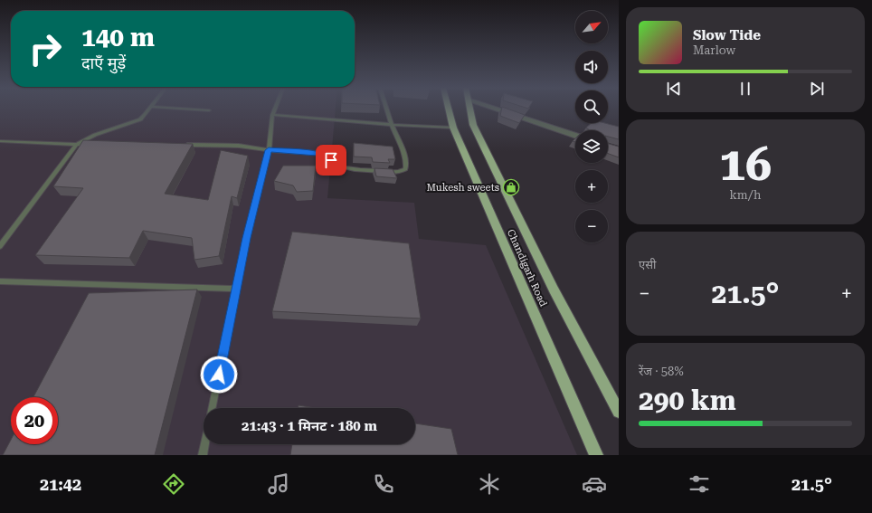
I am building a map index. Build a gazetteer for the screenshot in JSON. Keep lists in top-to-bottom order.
{
  "streets": {
    "main road": ["Chandigarh Road"]
  },
  "places": {
    "shop": ["Mukesh sweets"]
  },
  "north": "top right",
  "page": {
    "map_buttons": ["+", "−"],
    "turn": ["140 m", "दाएँ मुड़ें"],
    "song": ["Slow Tide", "Marlow"],
    "tile": [
      ["16", "km/h"],
      "एसी",
      ["रेंज · 58%", "290 km"]
    ],
    "heat": ["−", "21.5°", "+"],
    "limit": "20",
    "trip": "21:43 · 1 मिनट · 180 m",
    "tabs": ["21:42", "21.5°"]
  }
}
